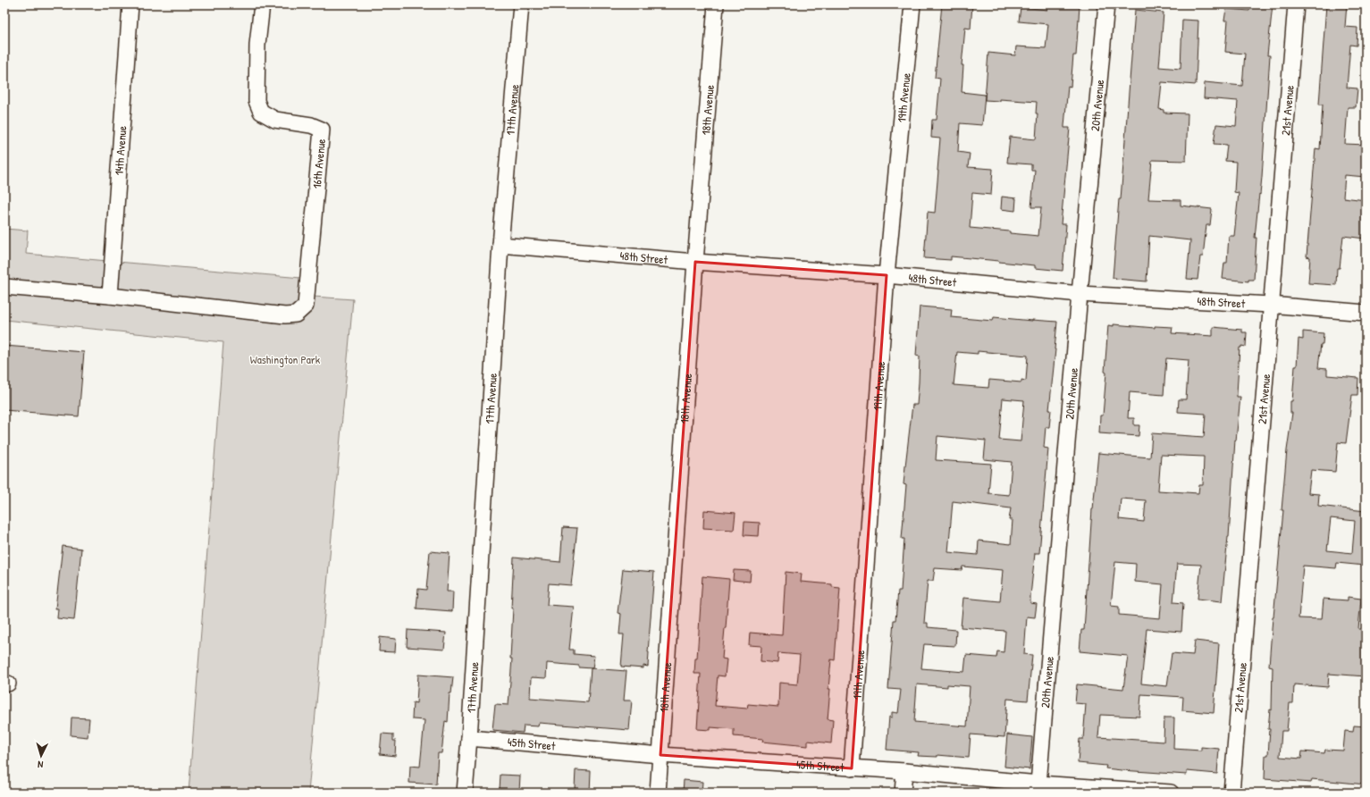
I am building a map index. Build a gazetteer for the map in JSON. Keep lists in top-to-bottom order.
{
  "streets": {
    "street": [
      "19th Avenue",
      "20th Avenue",
      "17th Avenue",
      "18th Avenue",
      "21st Avenue",
      "14th Avenue",
      "16th Avenue",
      "48th Street",
      "45th Street"
    ]
  },
  "crossings": [
    ["19th Avenue", "48th Street"],
    ["19th Avenue", "45th Street"],
    ["20th Avenue", "48th Street"],
    ["20th Avenue", "45th Street"],
    ["17th Avenue", "48th Street"],
    ["17th Avenue", "45th Street"],
    ["18th Avenue", "48th Street"],
    ["18th Avenue", "45th Street"],
    ["21st Avenue", "48th Street"],
    ["14th Avenue", "16th Avenue"]
  ],
  "parks": ["Washington Park"],
  "north": "bottom"
}
